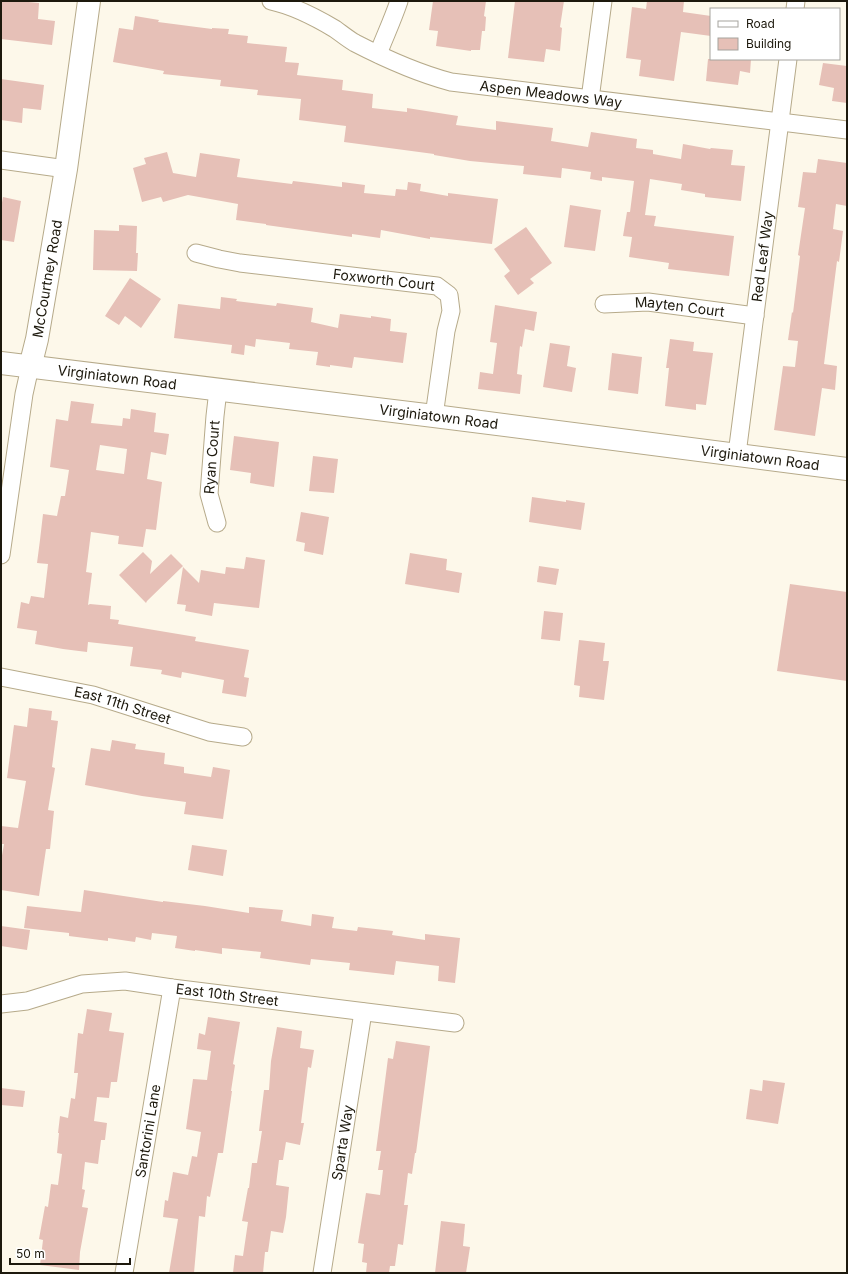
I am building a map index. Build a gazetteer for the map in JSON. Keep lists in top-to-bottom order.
{
  "streets": {
    "street": [
      "Aspen Meadows Way",
      "Red Leaf Way",
      "McCourtney Road",
      "Foxworth Court",
      "Mayten Court",
      "Virginiatown Road",
      "Ryan Court",
      "East 11th Street",
      "East 10th Street",
      "Santorini Lane",
      "Sparta Way"
    ]
  },
  "crossings": [
    ["Aspen Meadows Way", "Red Leaf Way"],
    ["Red Leaf Way", "Mayten Court"],
    ["Red Leaf Way", "Virginiatown Road"],
    ["McCourtney Road", "Virginiatown Road"],
    ["Foxworth Court", "Virginiatown Road"],
    ["Virginiatown Road", "Ryan Court"],
    ["East 10th Street", "Santorini Lane"],
    ["East 10th Street", "Sparta Way"]
  ],
  "legend": ["Road", "Building"],
  "scale_bar": "50 m"
}
